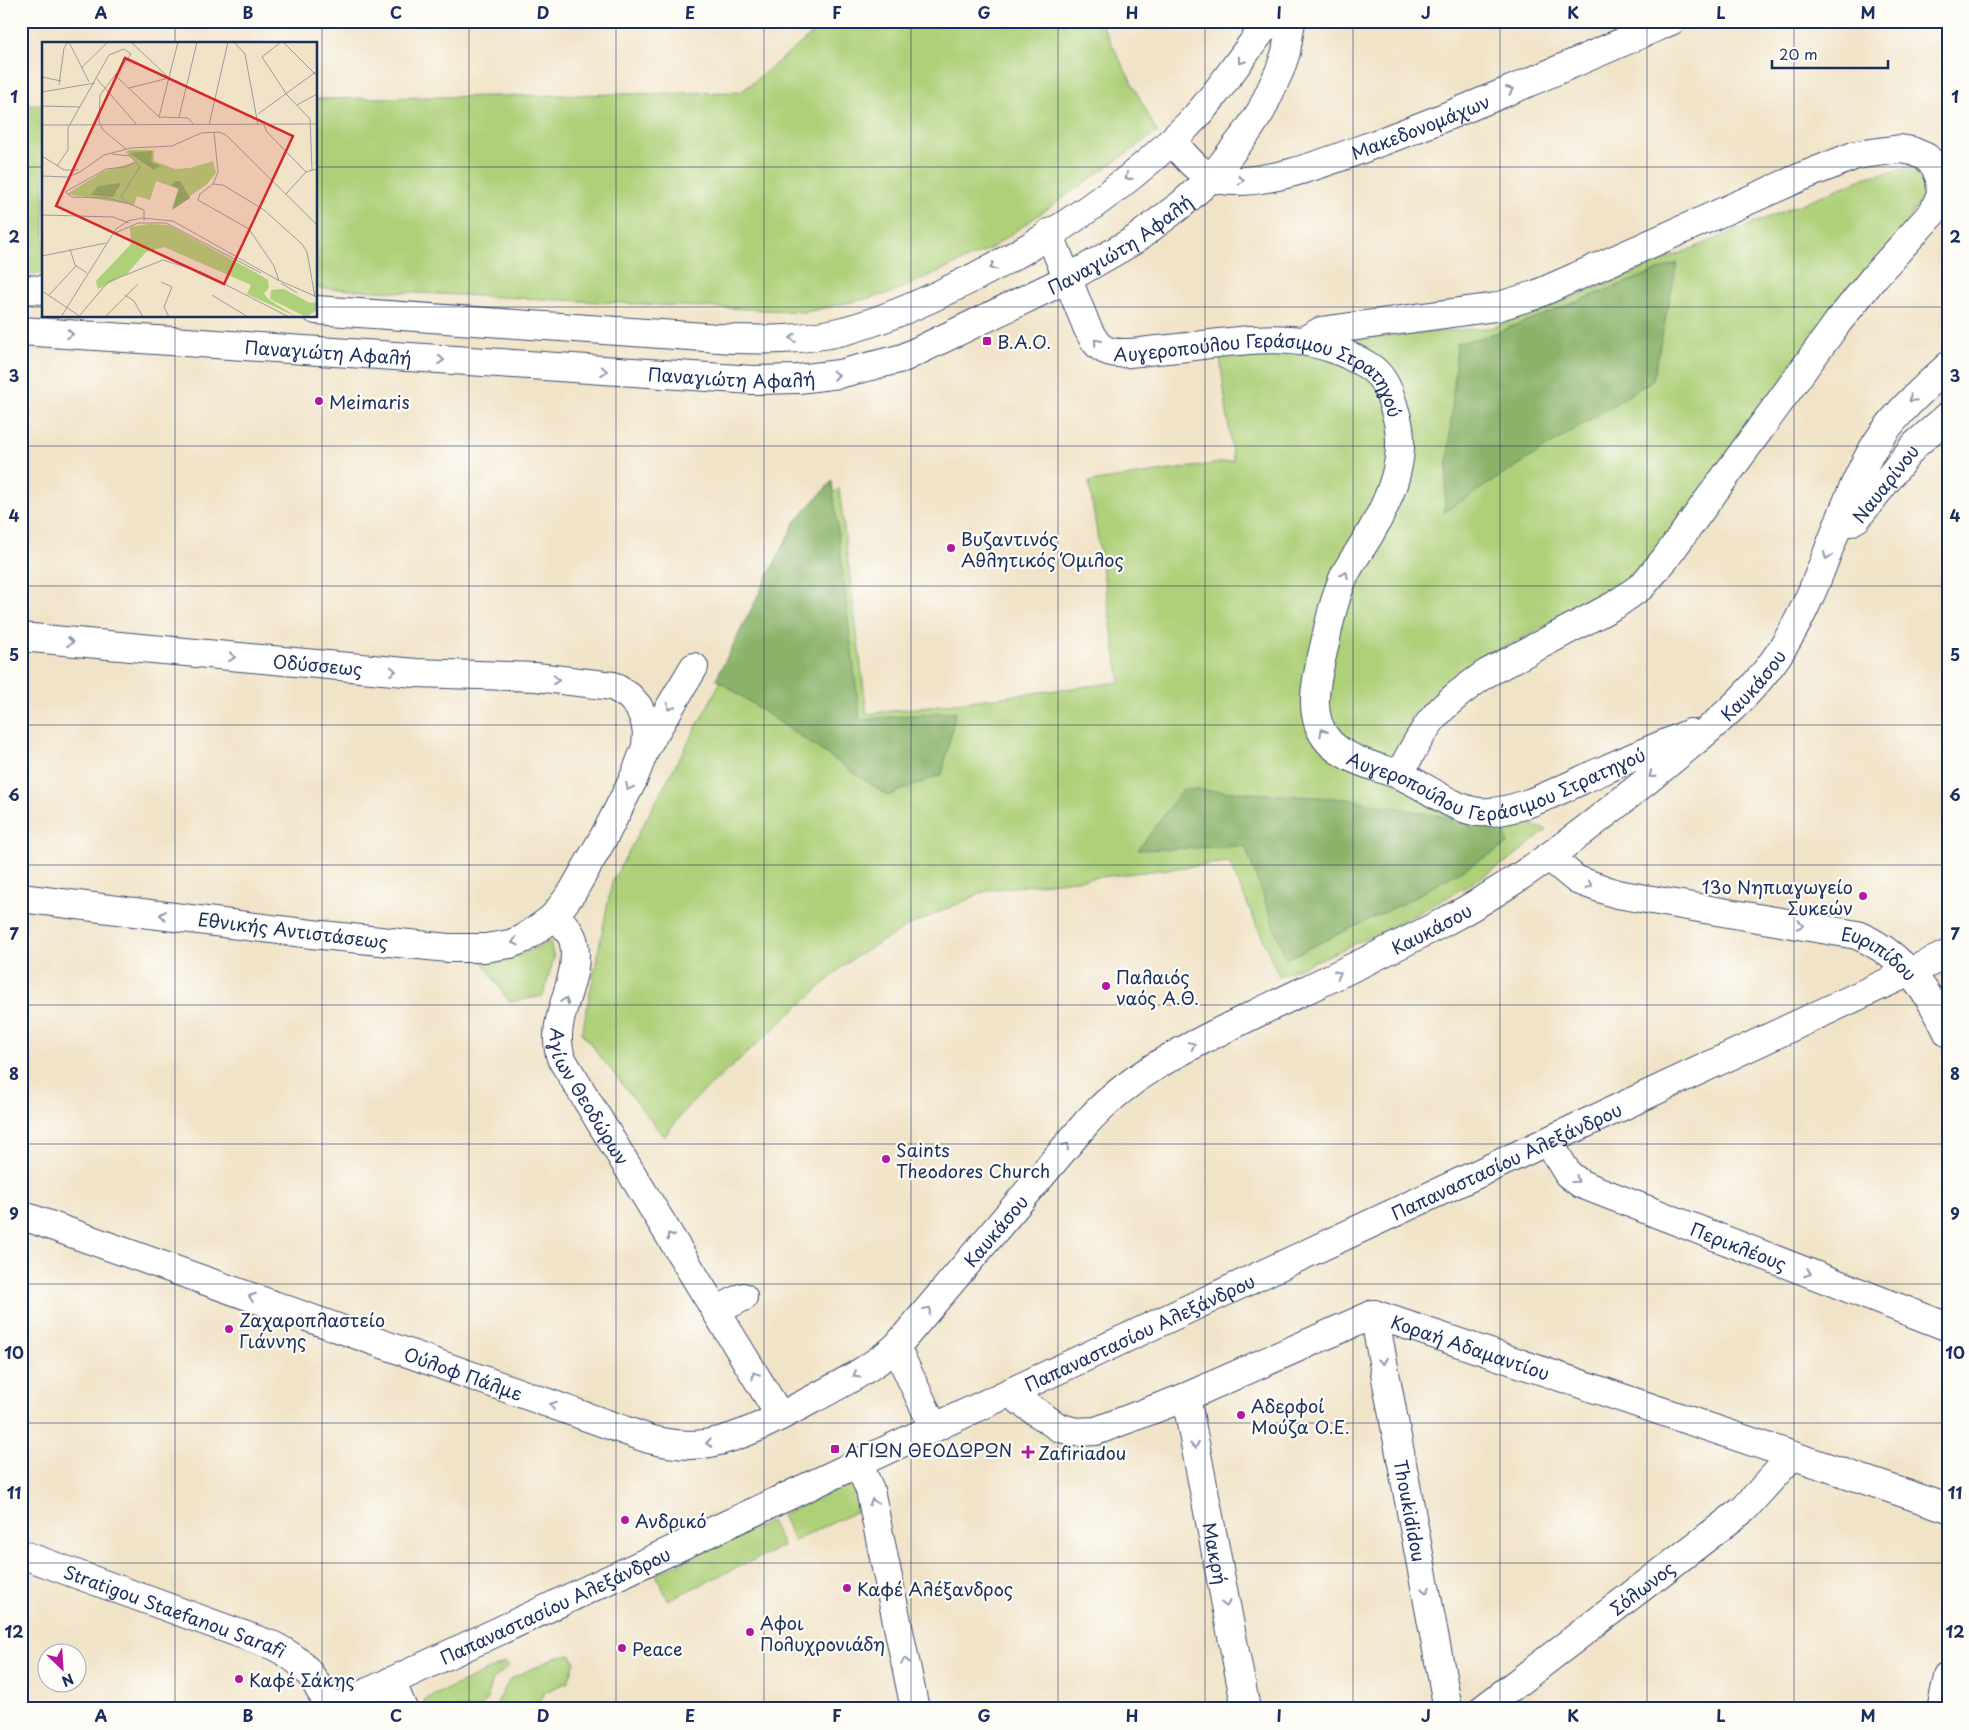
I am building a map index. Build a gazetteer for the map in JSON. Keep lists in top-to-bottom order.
{
  "streets": {
    "street": [
      "Μακεδονομάχων",
      "Παναγιώτη Αφαλή",
      "Αυγεροπούλου Γεράσιμου Στρατηγού",
      "Ναυαρίνου",
      "Οδύσσεως",
      "Καυκάσου",
      "Εθνικής Αντιστάσεως",
      "Ευριπίδου",
      "Αγίων Θεοδώρων",
      "Παπαναστασίου Αλεξάνδρου",
      "Περικλέους",
      "Κοραή Αδαμαντίου",
      "Ούλοφ Πάλμε",
      "Thoukididou",
      "Μακρή",
      "Σόλωνος",
      "Stratigou Staefanou Sarafi"
    ]
  },
  "crossings": [
    ["Μακεδονομάχων", "Παναγιώτη Αφαλή"],
    ["Παναγιώτη Αφαλή", "Αυγεροπούλου Γεράσιμου Στρατηγού"],
    ["Αυγεροπούλου Γεράσιμου Στρατηγού", "Καυκάσου"],
    ["Ναυαρίνου", "Καυκάσου"],
    ["Καυκάσου", "Ευριπίδου"],
    ["Καυκάσου", "Ούλοφ Πάλμε"],
    ["Εθνικής Αντιστάσεως", "Αγίων Θεοδώρων"],
    ["Ευριπίδου", "Παπαναστασίου Αλεξάνδρου"],
    ["Αγίων Θεοδώρων", "Ούλοφ Πάλμε"],
    ["Παπαναστασίου Αλεξάνδρου", "Περικλέους"],
    ["Παπαναστασίου Αλεξάνδρου", "Κοραή Αδαμαντίου"],
    ["Παπαναστασίου Αλεξάνδρου", "Stratigou Staefanou Sarafi"],
    ["Κοραή Αδαμαντίου", "Thoukididou"],
    ["Κοραή Αδαμαντίου", "Μακρή"],
    ["Κοραή Αδαμαντίου", "Σόλωνος"]
  ],
  "one_way": [
    "Μακεδονομάχων",
    "Οδύσσεως",
    "Εθνικής Αντιστάσεως",
    "Ευριπίδου",
    "Αγίων Θεοδώρων",
    "Περικλέους",
    "Ούλοφ Πάλμε",
    "Thoukididou",
    "Μακρή"
  ],
  "places": {
    "transit": ["Β.Α.Ο.", "ΑΓΙΩΝ ΘΕΟΔΩΡΩΝ"],
    "other": [
      "Meimaris",
      "Βυζαντινός Αθλητικός Όμιλος",
      "13ο Νηπιαγωγείο Συκεών",
      "Παλαιός ναός Α.Θ.",
      "Saints Theodores Church",
      "Ζαχαροπλαστείο Γιάννης",
      "Αδερφοί Μούζα Ο.Ε.",
      "Ανδρικό",
      "Καφέ Αλέξανδρος",
      "Αφοι Πολυχρονιάδη",
      "Peace",
      "Καφέ Σάκης"
    ],
    "health": ["Zafiriadou"]
  },
  "scale_bar": "20 m",
  "north": "bottom right",
  "grid": {
    "columns": [
      "A",
      "B",
      "C",
      "D",
      "E",
      "F",
      "G",
      "H",
      "I",
      "J",
      "K",
      "L",
      "M"
    ],
    "rows": [
      "1",
      "2",
      "3",
      "4",
      "5",
      "6",
      "7",
      "8",
      "9",
      "10",
      "11",
      "12"
    ]
  }
}
